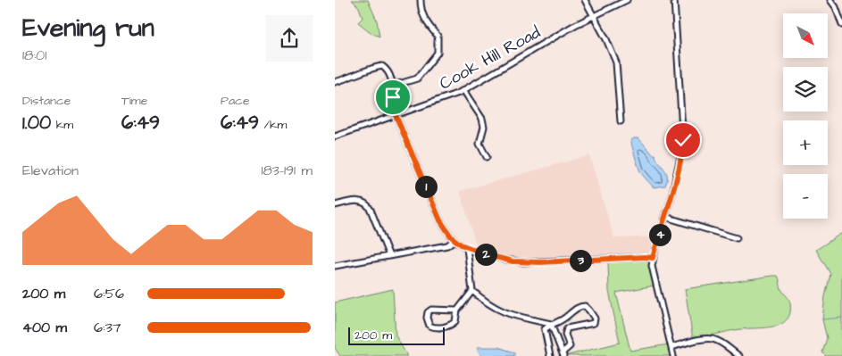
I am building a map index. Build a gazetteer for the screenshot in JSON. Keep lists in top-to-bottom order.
{
  "streets": {
    "street": ["Cook Hill Road"]
  },
  "scale_bar": "200 m",
  "north": "bottom right",
  "page": {
    "heading": ["Evening run", "18:01"],
    "map_buttons": ["+", "−"],
    "stats": [
      ["Distance", "1.00 km"],
      ["Time", "6:49"],
      ["Pace", "6:49 /km"]
    ],
    "chart": ["Elevation", "183–191 m"],
    "pins": [
      "1",
      "4",
      "2",
      "3"
    ],
    "list": [
      {
        "name": "200 m",
        "note": "6:56"
      },
      {
        "name": "400 m",
        "note": "6:37"
      }
    ],
    "scale": "200 m"
  }
}
